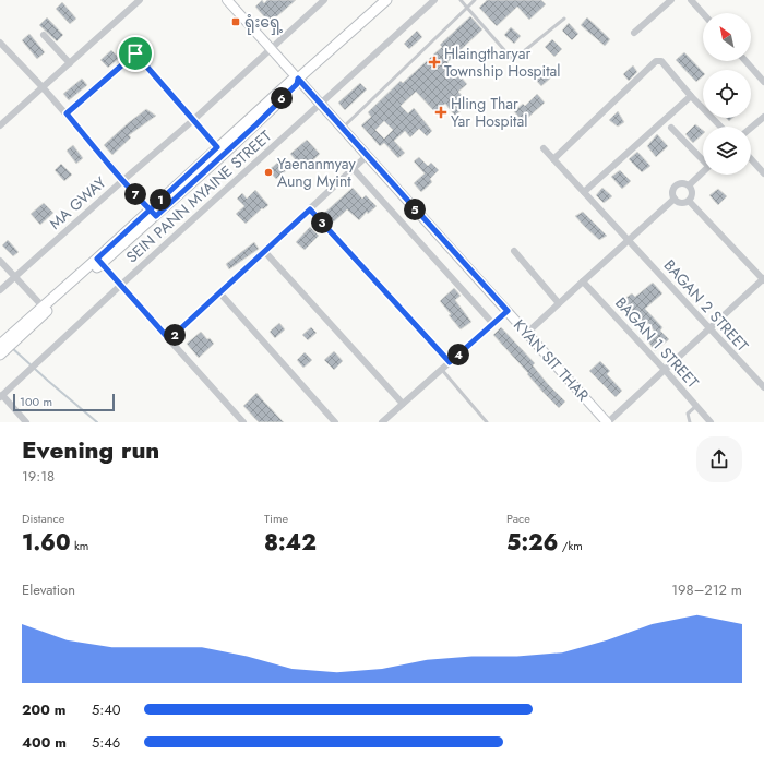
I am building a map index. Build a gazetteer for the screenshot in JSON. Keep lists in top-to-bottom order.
{
  "streets": {
    "main road": ["KYAN SIT THAR"],
    "street": [
      "SEIN PANN MYAINE STREET",
      "MA GWAY",
      "BAGAN 2 STREET",
      "BAGAN 1 STREET"
    ]
  },
  "crossings": [
    ["SEIN PANN MYAINE STREET", "KYAN SIT THAR"],
    ["MA GWAY", "KYAN SIT THAR"]
  ],
  "places": {
    "transit": ["ရုံးရှေ့"],
    "health": ["Hlaingtharyar Township Hospital", "Hling Thar Yar Hospital"],
    "other": ["Yaenanmyay Aung Myint"]
  },
  "scale_bar": "100 m",
  "north": "top left",
  "page": {
    "pins": [
      "6",
      "7",
      "1",
      "5",
      "3",
      "2",
      "4"
    ],
    "scale": "100 m",
    "heading": ["Evening run", "19:18"],
    "stats": [
      ["Distance", "1.60 km"],
      ["Time", "8:42"],
      ["Pace", "5:26 /km"]
    ],
    "chart": ["Elevation", "198–212 m"],
    "list": [
      {
        "name": "200 m",
        "note": "5:40"
      },
      {
        "name": "400 m",
        "note": "5:46"
      }
    ]
  }
}
